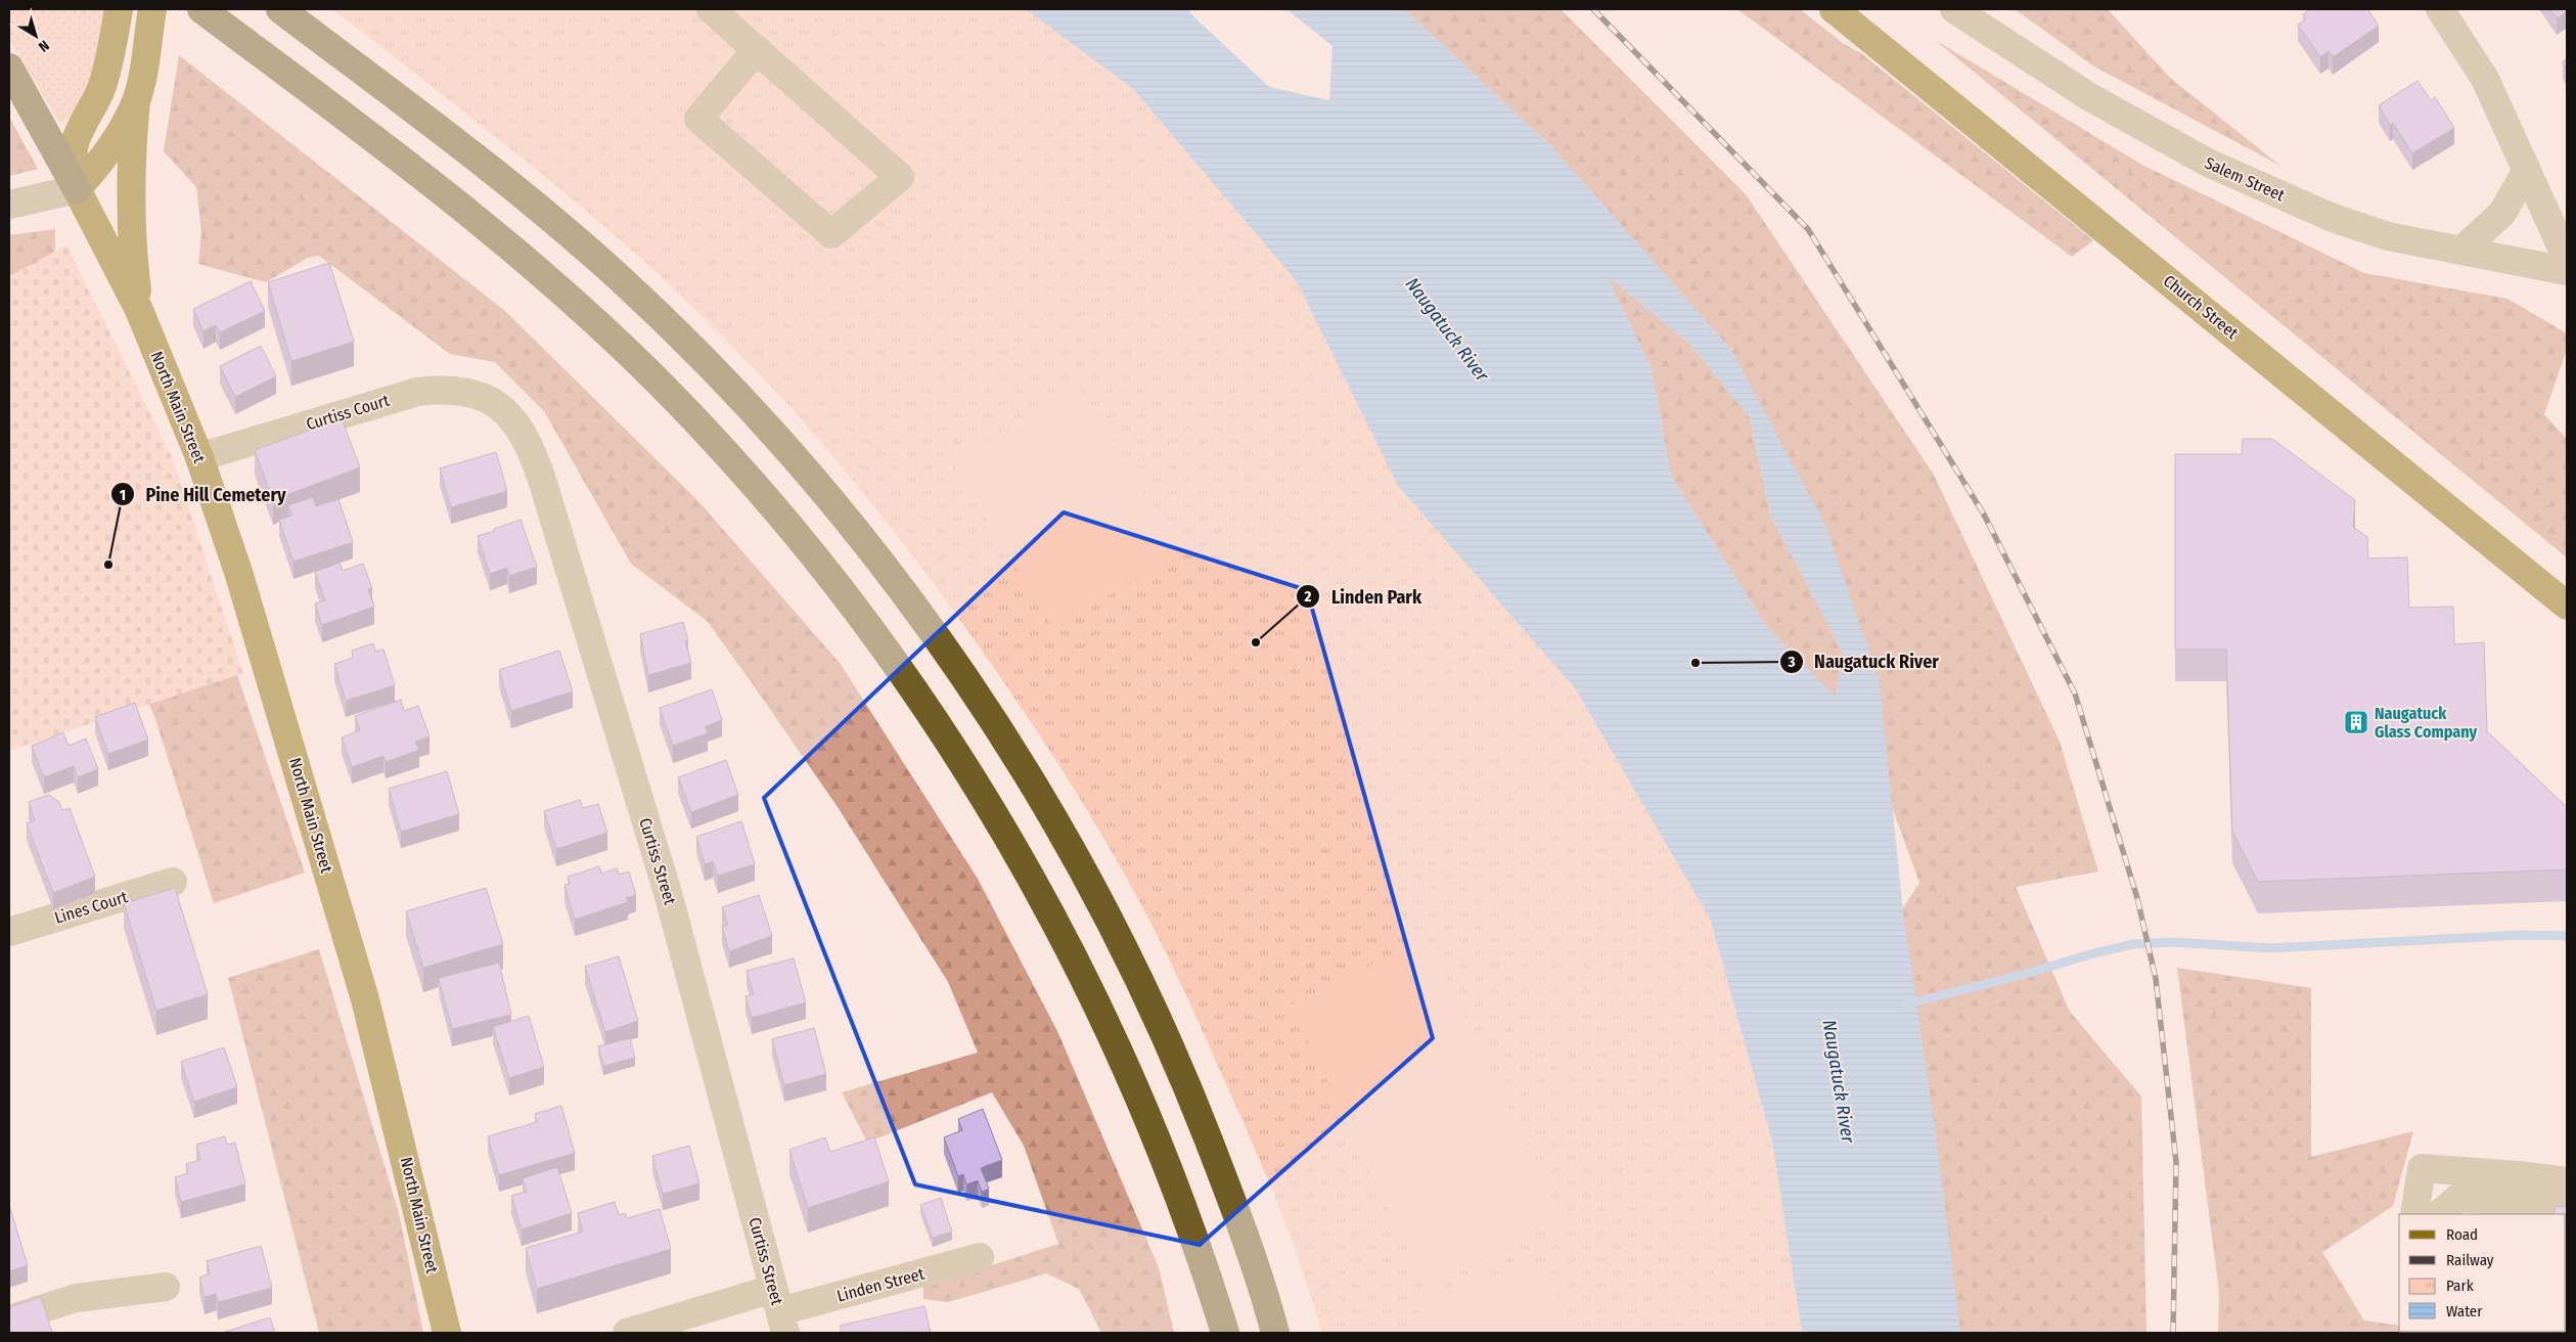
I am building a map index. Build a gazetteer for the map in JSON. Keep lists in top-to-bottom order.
{
  "streets": {
    "main road": ["Church Street", "North Main Street"],
    "street": [
      "Salem Street",
      "Curtiss Court",
      "Curtiss Street",
      "Lines Court",
      "Linden Street"
    ]
  },
  "crossings": [
    ["North Main Street", "Curtiss Court"],
    ["Curtiss Court", "Curtiss Street"],
    ["Curtiss Street", "Linden Street"]
  ],
  "water": ["Naugatuck River"],
  "places": {
    "other": ["Pine Hill Cemetery", "Linden Park", "Naugatuck River"],
    "building": ["Naugatuck Glass Company"]
  },
  "legend": [
    "Road",
    "Railway",
    "Park",
    "Water"
  ],
  "north": "bottom right"
}
